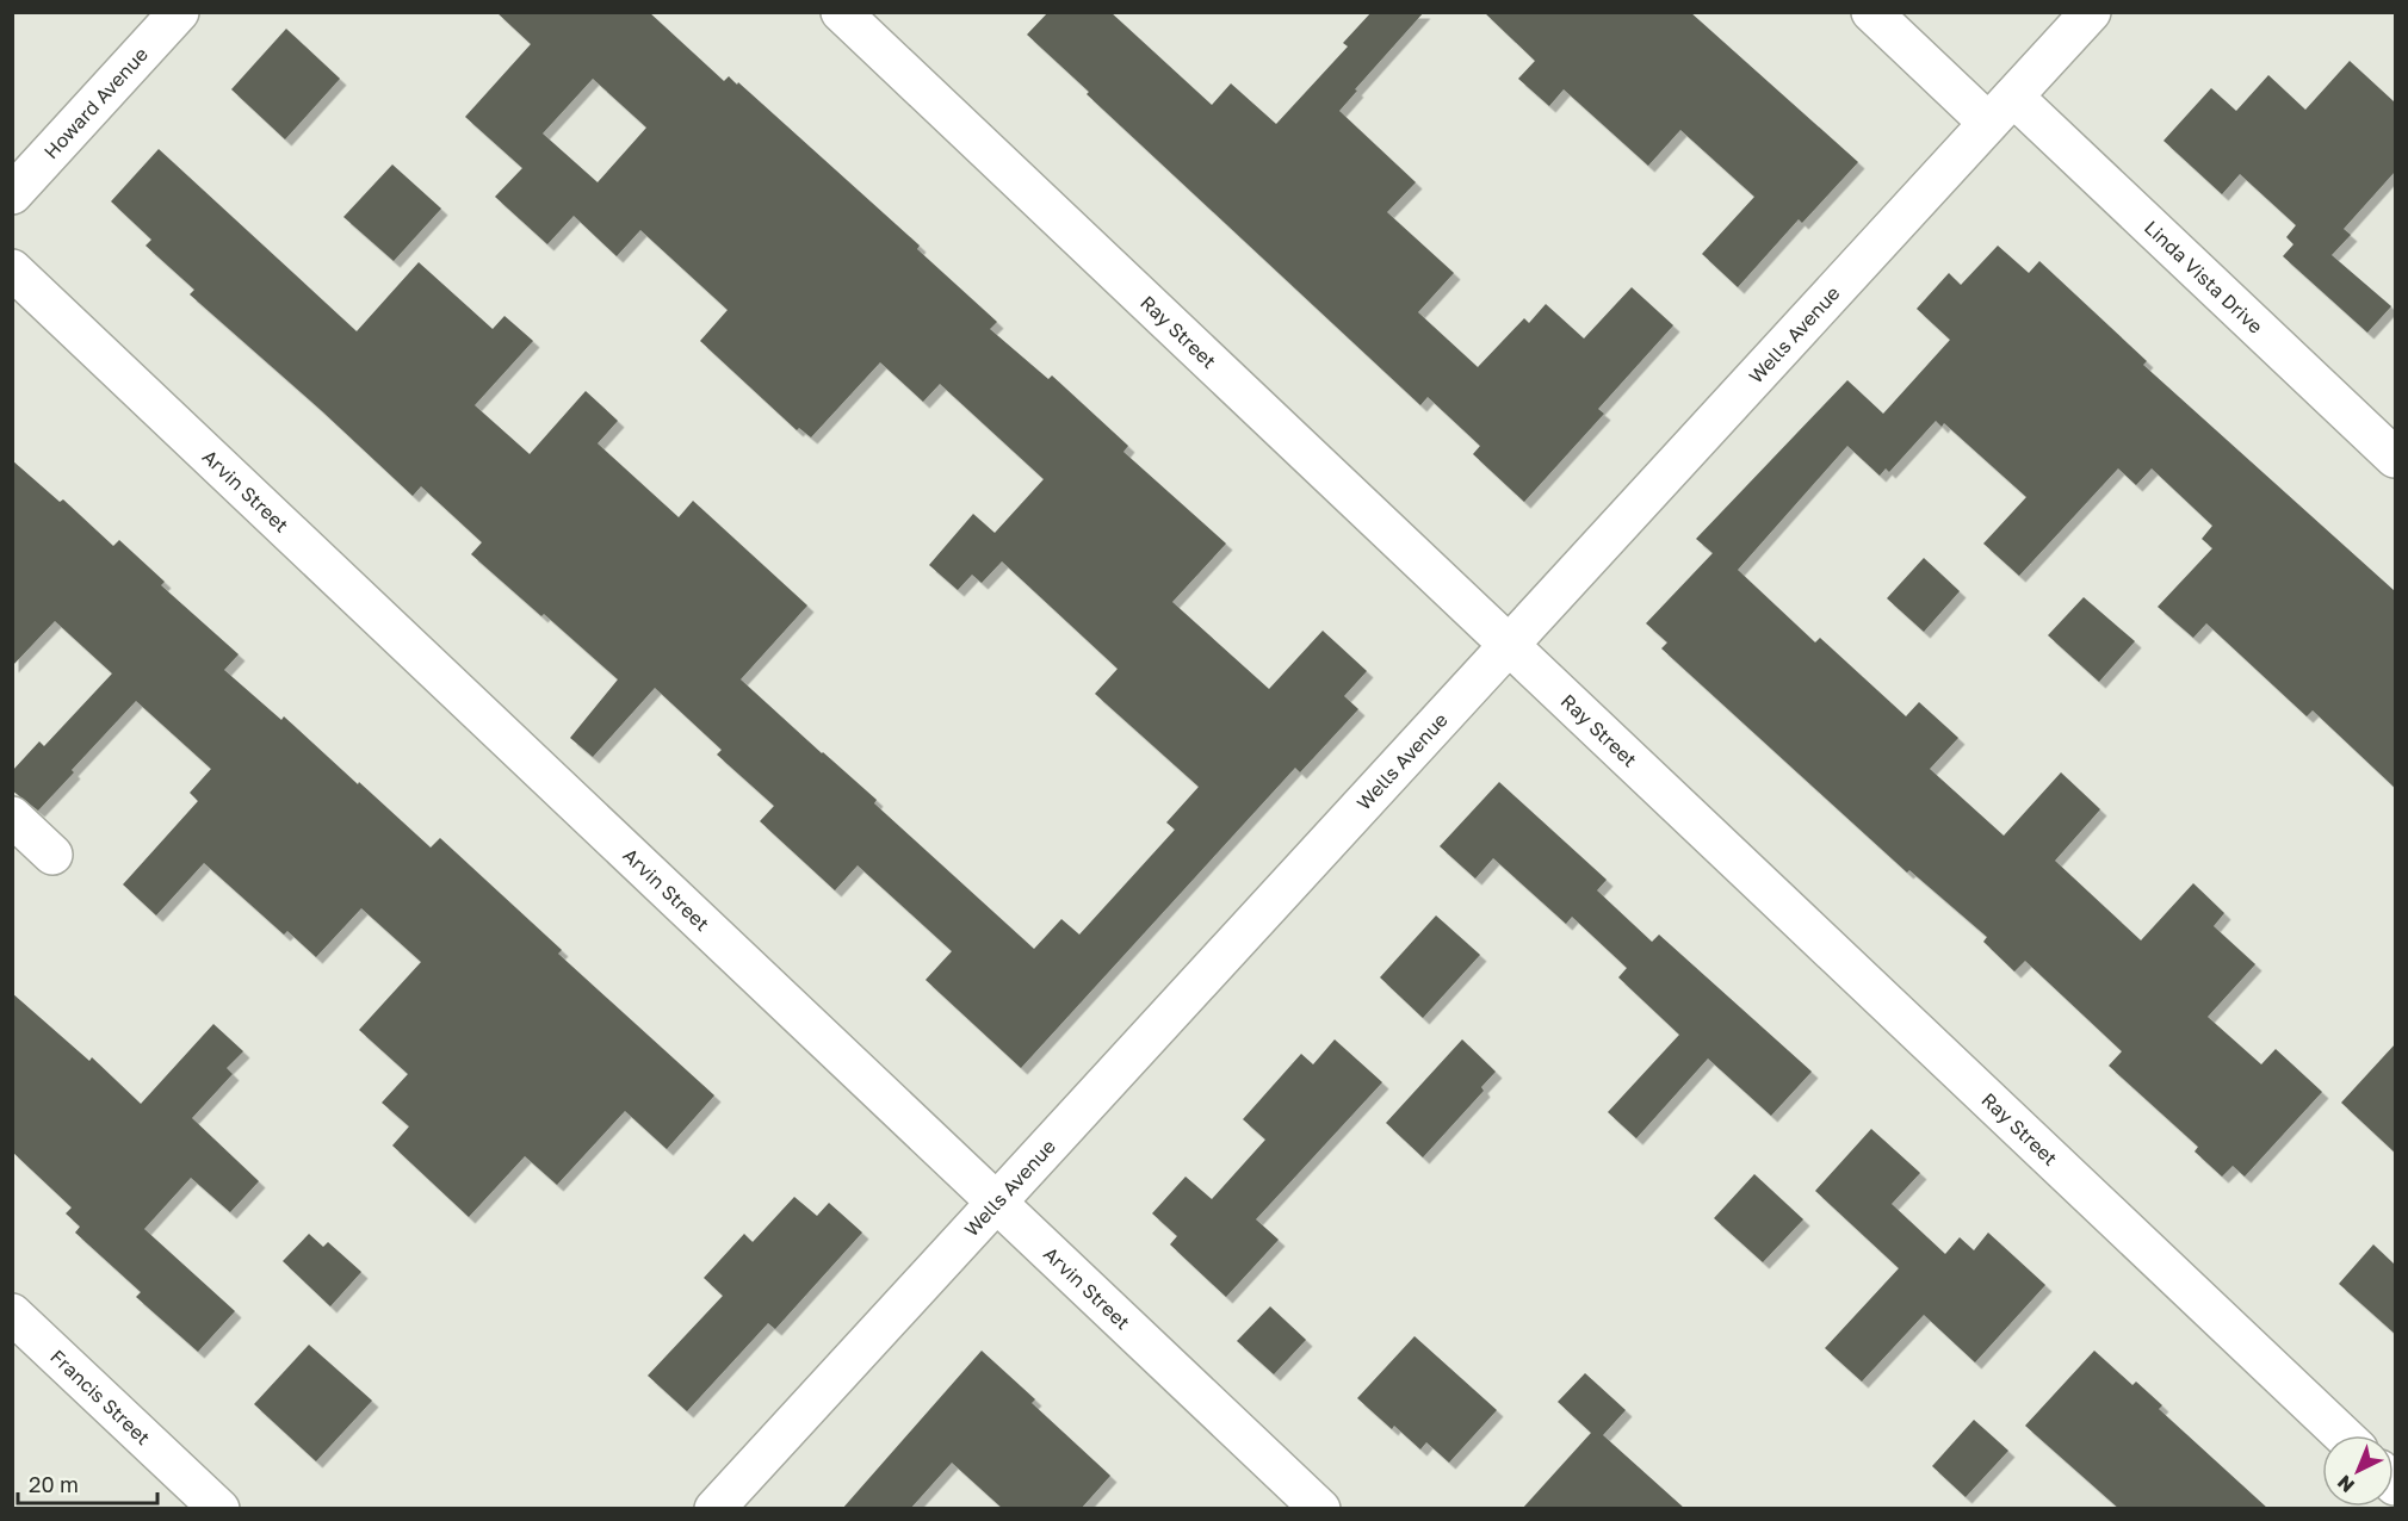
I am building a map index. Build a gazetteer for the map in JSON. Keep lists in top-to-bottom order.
{
  "streets": {
    "street": [
      "Howard Avenue",
      "Linda Vista Drive",
      "Ray Street",
      "Wells Avenue",
      "Arvin Street",
      "Francis Street"
    ]
  },
  "crossings": [
    ["Linda Vista Drive", "Wells Avenue"],
    ["Ray Street", "Wells Avenue"],
    ["Wells Avenue", "Arvin Street"]
  ],
  "scale_bar": "20 m",
  "north": "bottom left"
}
